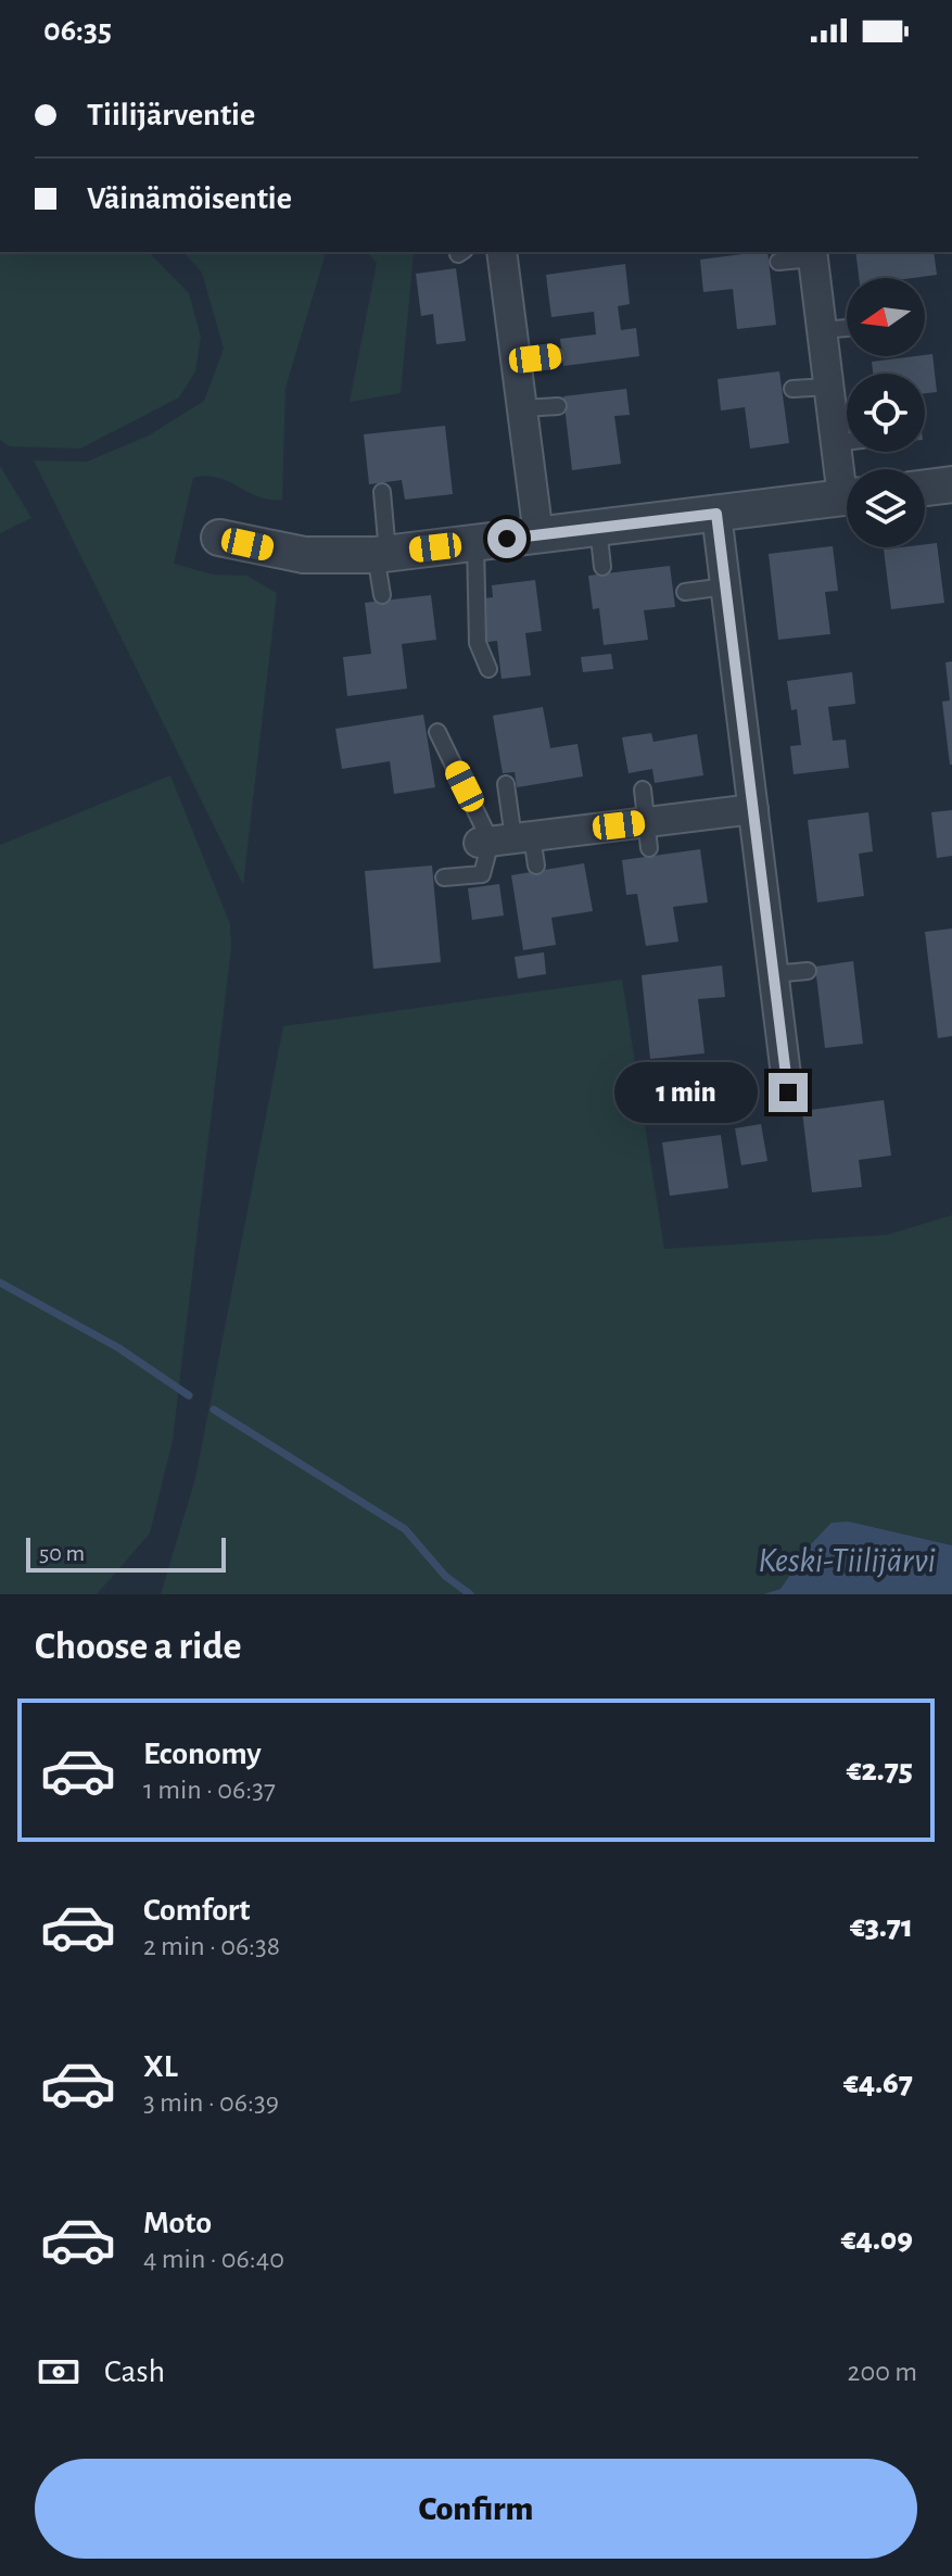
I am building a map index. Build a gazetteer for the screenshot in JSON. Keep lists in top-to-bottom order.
{
  "water": ["Keski-Tiilijärvi"],
  "scale_bar": "50 m",
  "north": "left",
  "page": {
    "status": "06:35",
    "banner": ["Tiilijärventie", "Väinämöisentie"],
    "bubble": "1 min",
    "scale": "50 m",
    "heading": "Choose a ride",
    "list": [
      {
        "name": "Economy",
        "note": "1 min · 06:37",
        "value": "€2.75"
      },
      {
        "name": "Comfort",
        "note": "2 min · 06:38",
        "value": "€3.71"
      },
      {
        "name": "XL",
        "note": "3 min · 06:39",
        "value": "€4.67"
      },
      {
        "name": "Moto",
        "note": "4 min · 06:40",
        "value": "€4.09"
      }
    ],
    "pay": ["Cash", "200 m"],
    "buttons": "Confirm"
  }
}
